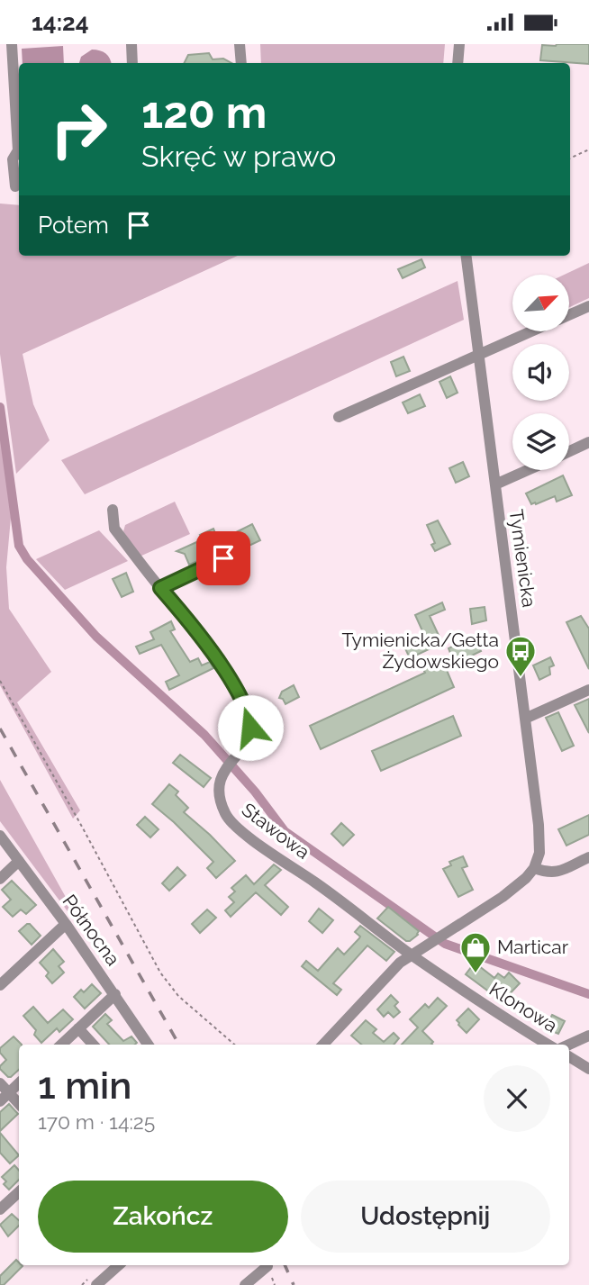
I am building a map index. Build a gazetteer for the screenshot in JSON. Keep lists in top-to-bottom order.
{
  "streets": {
    "street": [
      "Tymienicka",
      "Stawowa",
      "Północna",
      "Klonowa"
    ]
  },
  "crossings": [
    ["Stawowa", "Klonowa"]
  ],
  "places": {
    "bus stop": ["Tymienicka/Getta Żydowskiego"],
    "shop": ["Marticar"]
  },
  "north": "top right",
  "page": {
    "status": "14:24",
    "turn": ["120 m", "Skręć w prawo"],
    "then": "Potem",
    "heading": ["1 min", "170 m · 14:25"],
    "buttons": ["Zakończ", "Udostępnij"]
  }
}
